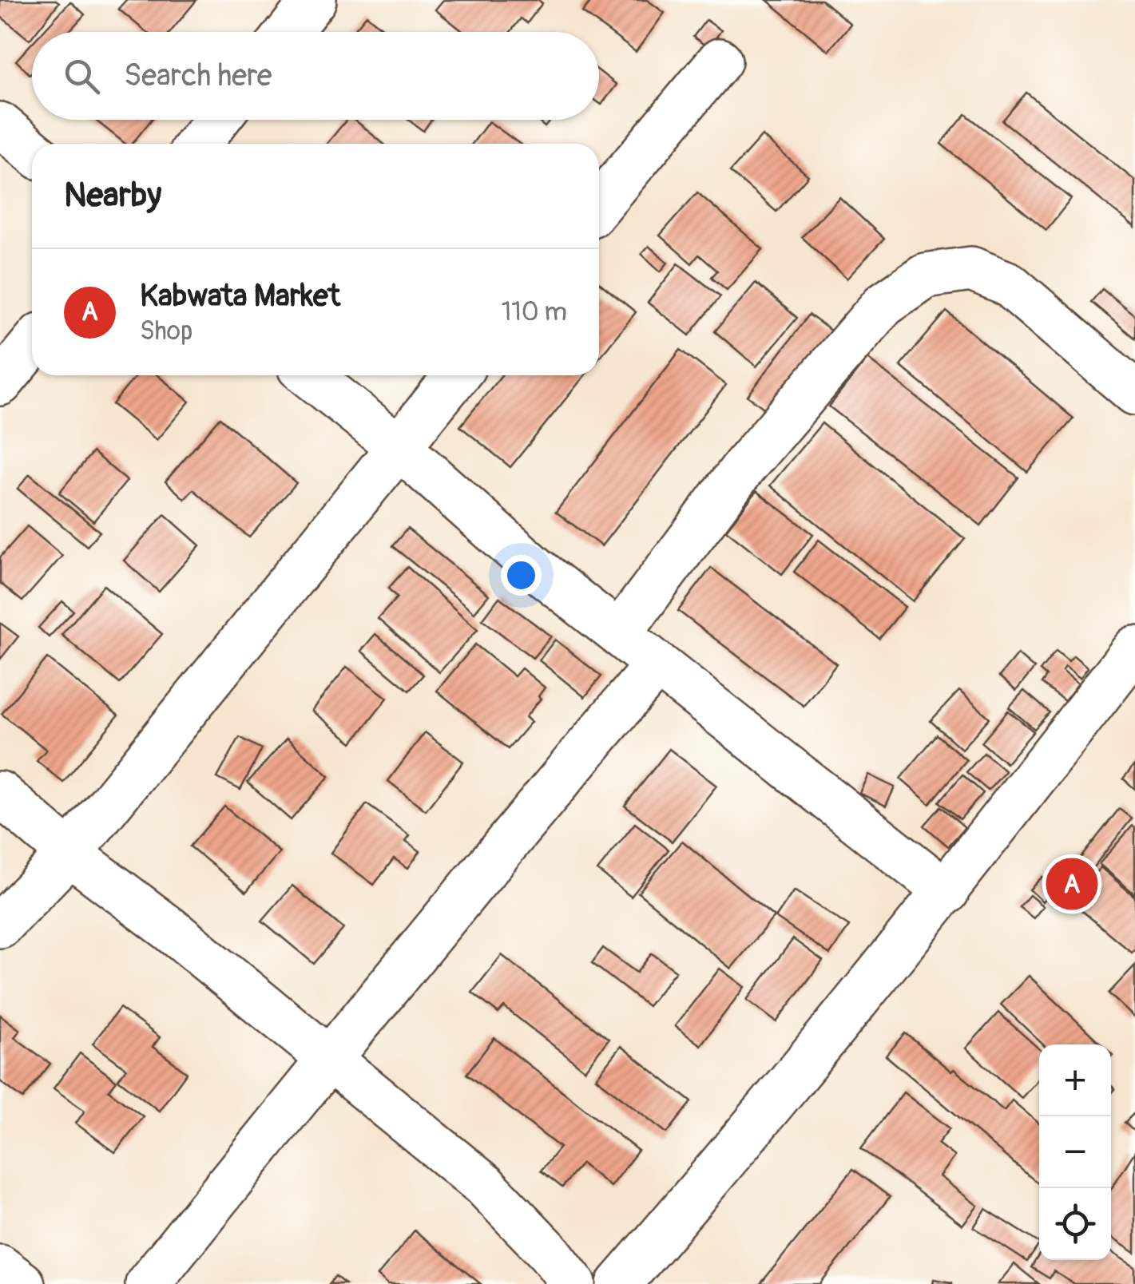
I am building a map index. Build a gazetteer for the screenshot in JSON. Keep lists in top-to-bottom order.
{
  "page": {
    "search": "Search here",
    "heading": "Nearby",
    "list": [
      {
        "mark": "A",
        "name": "Kabwata Market",
        "note": "Shop",
        "value": "110 m"
      }
    ],
    "pins": "A",
    "map_buttons": ["+", "−"]
  }
}
